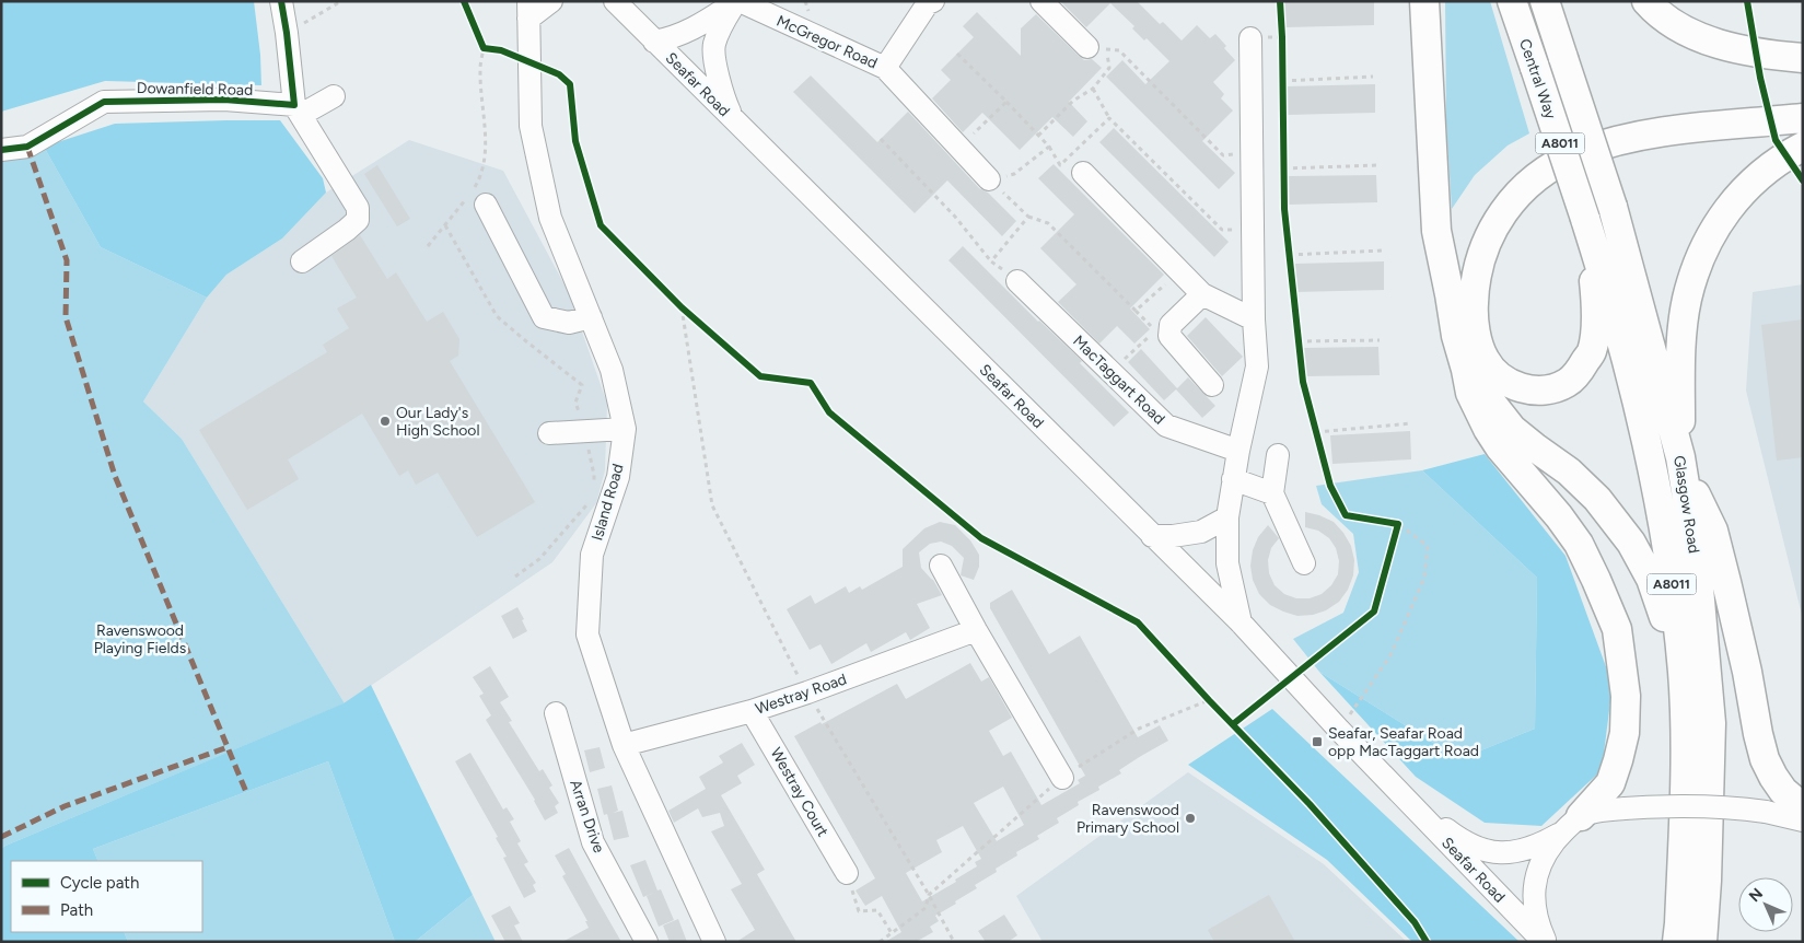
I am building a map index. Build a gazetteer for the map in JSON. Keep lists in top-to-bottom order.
{
  "streets": {
    "main road": ["Central Way", "A8011", "Glasgow Road"],
    "street": [
      "McGregor Road",
      "Seafar Road",
      "Dowanfield Road",
      "MacTaggart Road",
      "Island Road",
      "Westray Road",
      "Westray Court",
      "Arran Drive"
    ]
  },
  "crossings": [
    ["Central Way", "Glasgow Road"],
    ["Island Road", "Westray Road"],
    ["Westray Road", "Westray Court"]
  ],
  "parks": ["Ravenswood Playing Fields"],
  "places": {
    "other": ["Our Lady's High School", "Ravenswood Primary School"],
    "transit": ["Seafar, Seafar Road opp MacTaggart Road"]
  },
  "legend": ["Cycle path", "Path"],
  "north": "top left"
}
